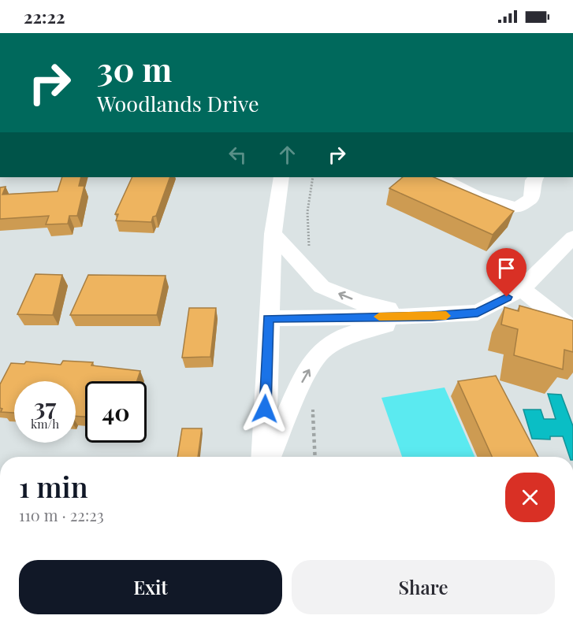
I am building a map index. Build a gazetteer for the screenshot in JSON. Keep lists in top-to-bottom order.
{
  "page": {
    "status": "22:22",
    "turn": ["30 m", "Woodlands Drive"],
    "speed": "37 km/h",
    "limit": "40",
    "heading": ["1 min", "110 m · 22:23"],
    "buttons": ["Exit", "Share"]
  }
}
